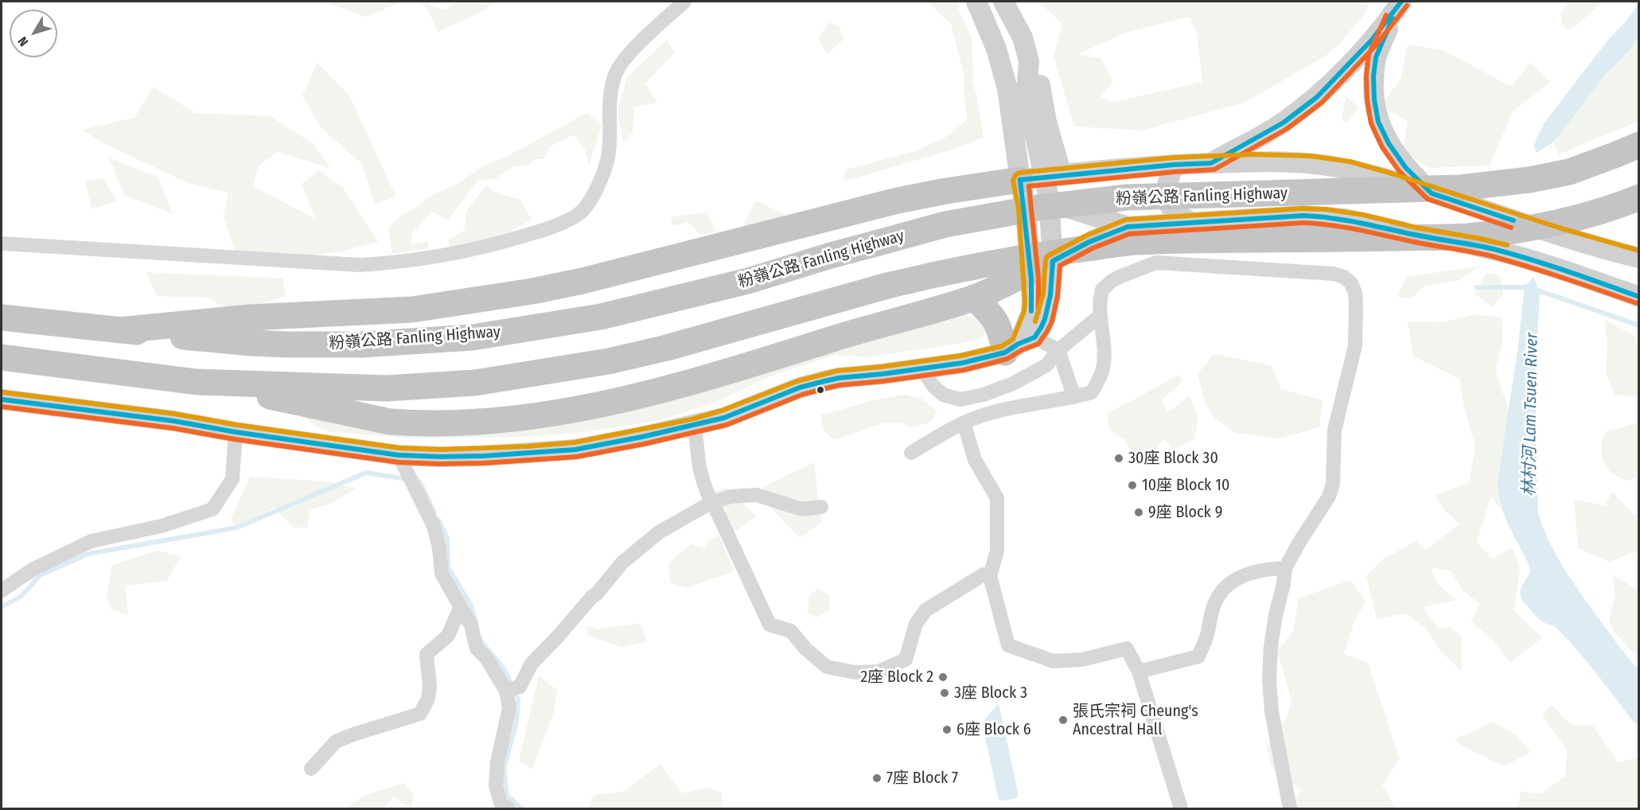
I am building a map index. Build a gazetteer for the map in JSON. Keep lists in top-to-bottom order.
{
  "streets": {
    "highway": ["粉嶺公路 Fanling Highway"]
  },
  "water": ["林村河 Lam Tsuen River"],
  "places": [
    "30座 Block 30",
    "10座 Block 10",
    "9座 Block 9",
    "2座 Block 2",
    "3座 Block 3",
    "張氏宗祠 Cheung's Ancestral Hall",
    "6座 Block 6",
    "7座 Block 7"
  ],
  "north": "bottom left"
}
